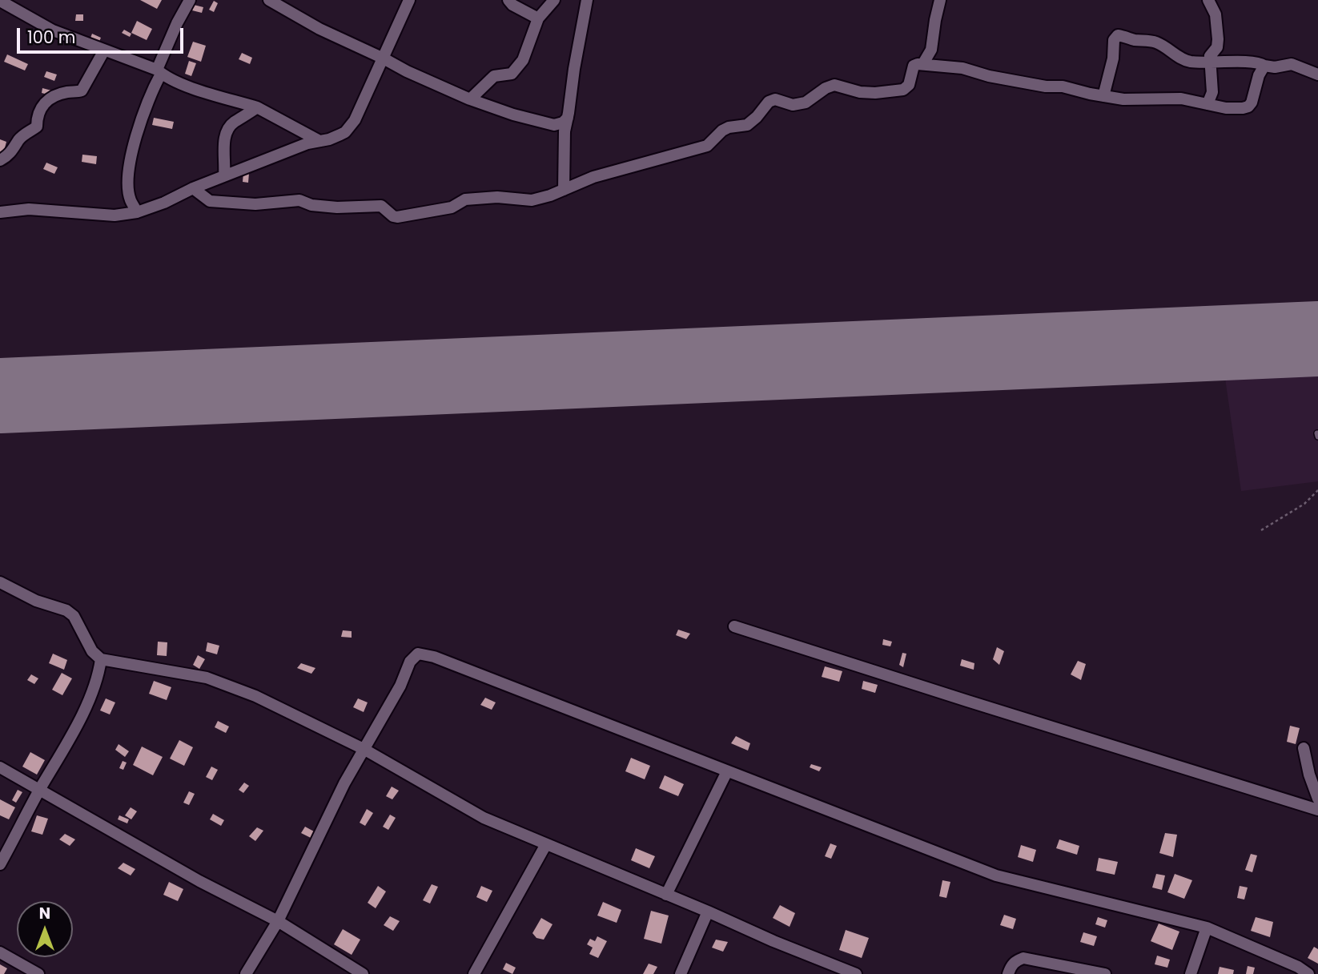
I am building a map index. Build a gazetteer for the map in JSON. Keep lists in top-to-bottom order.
{
  "scale_bar": "100 m",
  "north": "top"
}
